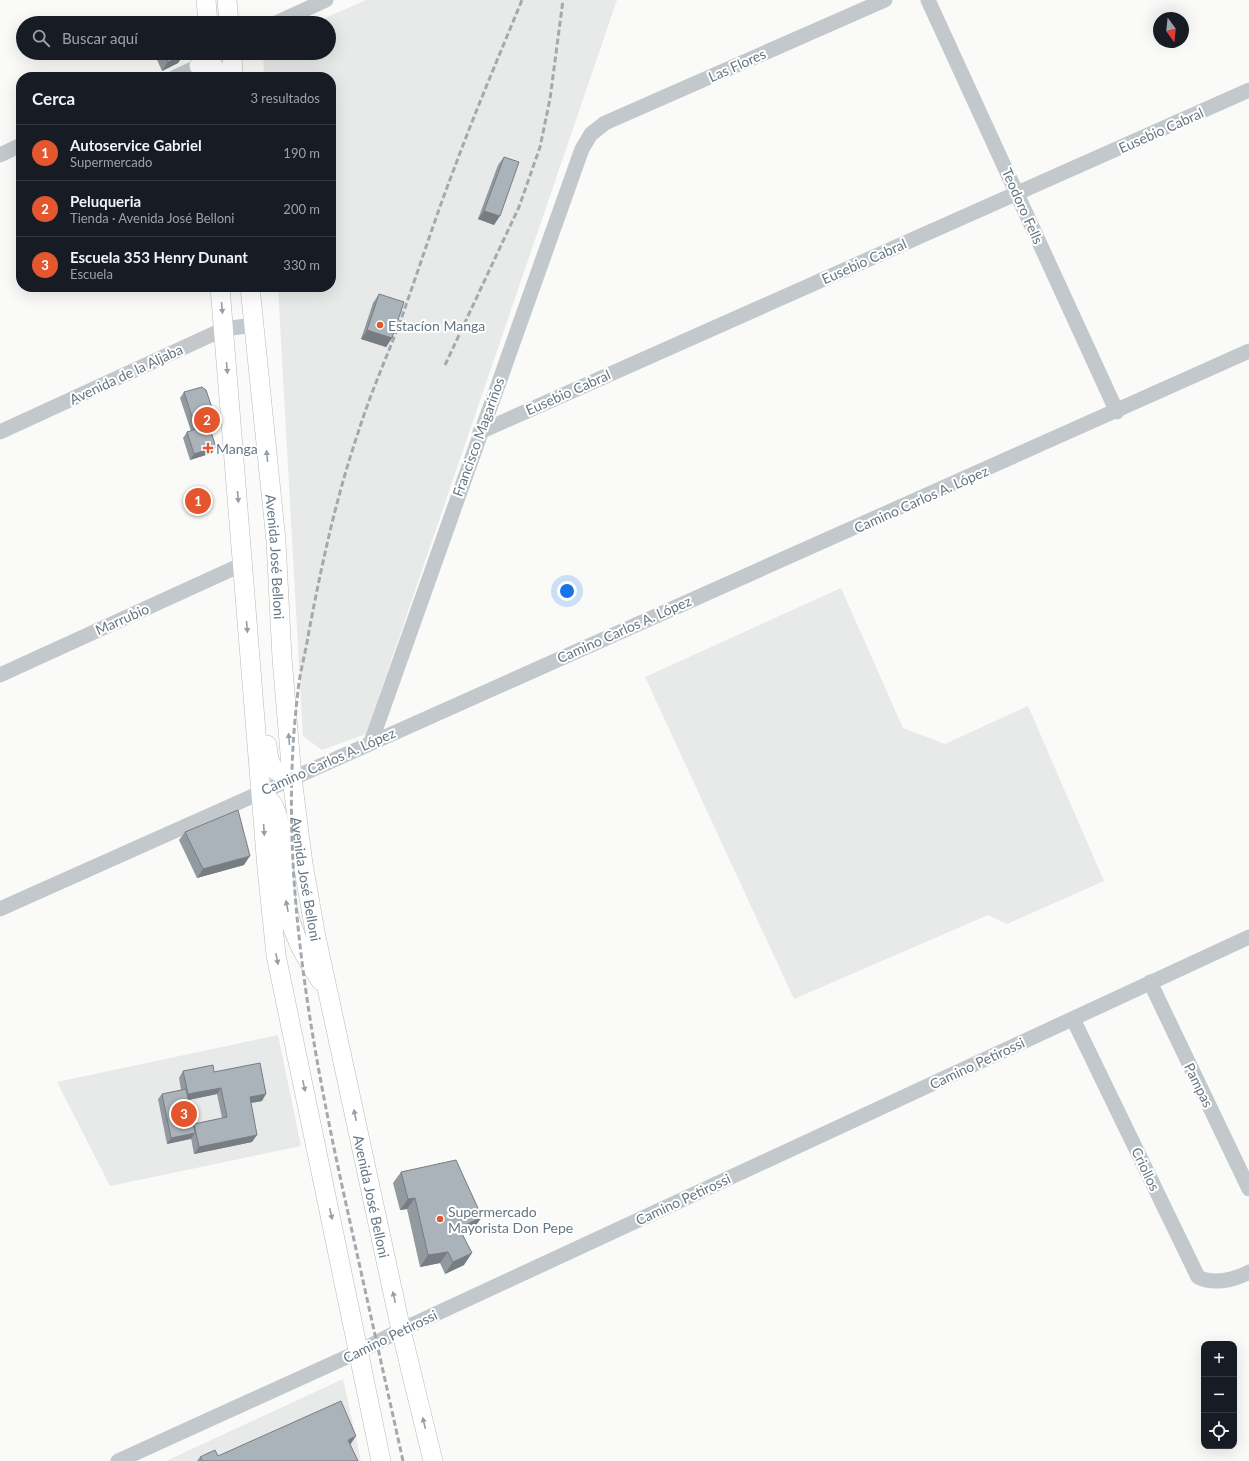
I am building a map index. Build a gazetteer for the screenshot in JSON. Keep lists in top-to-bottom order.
{
  "streets": {
    "main road": ["Avenida José Belloni"],
    "street": [
      "Las Flores",
      "Eusebio Cabral",
      "Teodoro Fells",
      "Avenida de la Aljaba",
      "Francisco Magariños",
      "Camino Carlos A. López",
      "Marrubio",
      "Camino Petirossi",
      "Pampas",
      "Criollos"
    ]
  },
  "crossings": [
    ["Las Flores", "Francisco Magariños"],
    ["Eusebio Cabral", "Teodoro Fells"],
    ["Eusebio Cabral", "Francisco Magariños"],
    ["Teodoro Fells", "Camino Carlos A. López"],
    ["Avenida de la Aljaba", "Avenida José Belloni"],
    ["Francisco Magariños", "Camino Carlos A. López"],
    ["Camino Carlos A. López", "Avenida José Belloni"],
    ["Avenida José Belloni", "Camino Petirossi"],
    ["Camino Petirossi", "Pampas"],
    ["Camino Petirossi", "Criollos"]
  ],
  "places": {
    "other": ["Estacíon Manga", "Supermercado Mayorista Don Pepe"],
    "health": ["Manga"]
  },
  "north": "bottom",
  "page": {
    "search": "Buscar aquí",
    "heading": ["Cerca", "3 resultados"],
    "list": [
      {
        "mark": "1",
        "name": "Autoservice Gabriel",
        "note": "Supermercado",
        "value": "190 m"
      },
      {
        "mark": "2",
        "name": "Peluqueria",
        "note": "Tienda · Avenida José Belloni",
        "value": "200 m"
      },
      {
        "mark": "3",
        "name": "Escuela 353 Henry Dunant",
        "note": "Escuela",
        "value": "330 m"
      }
    ],
    "pins": ["2", "1", "3"],
    "map_buttons": ["+", "−"]
  }
}
